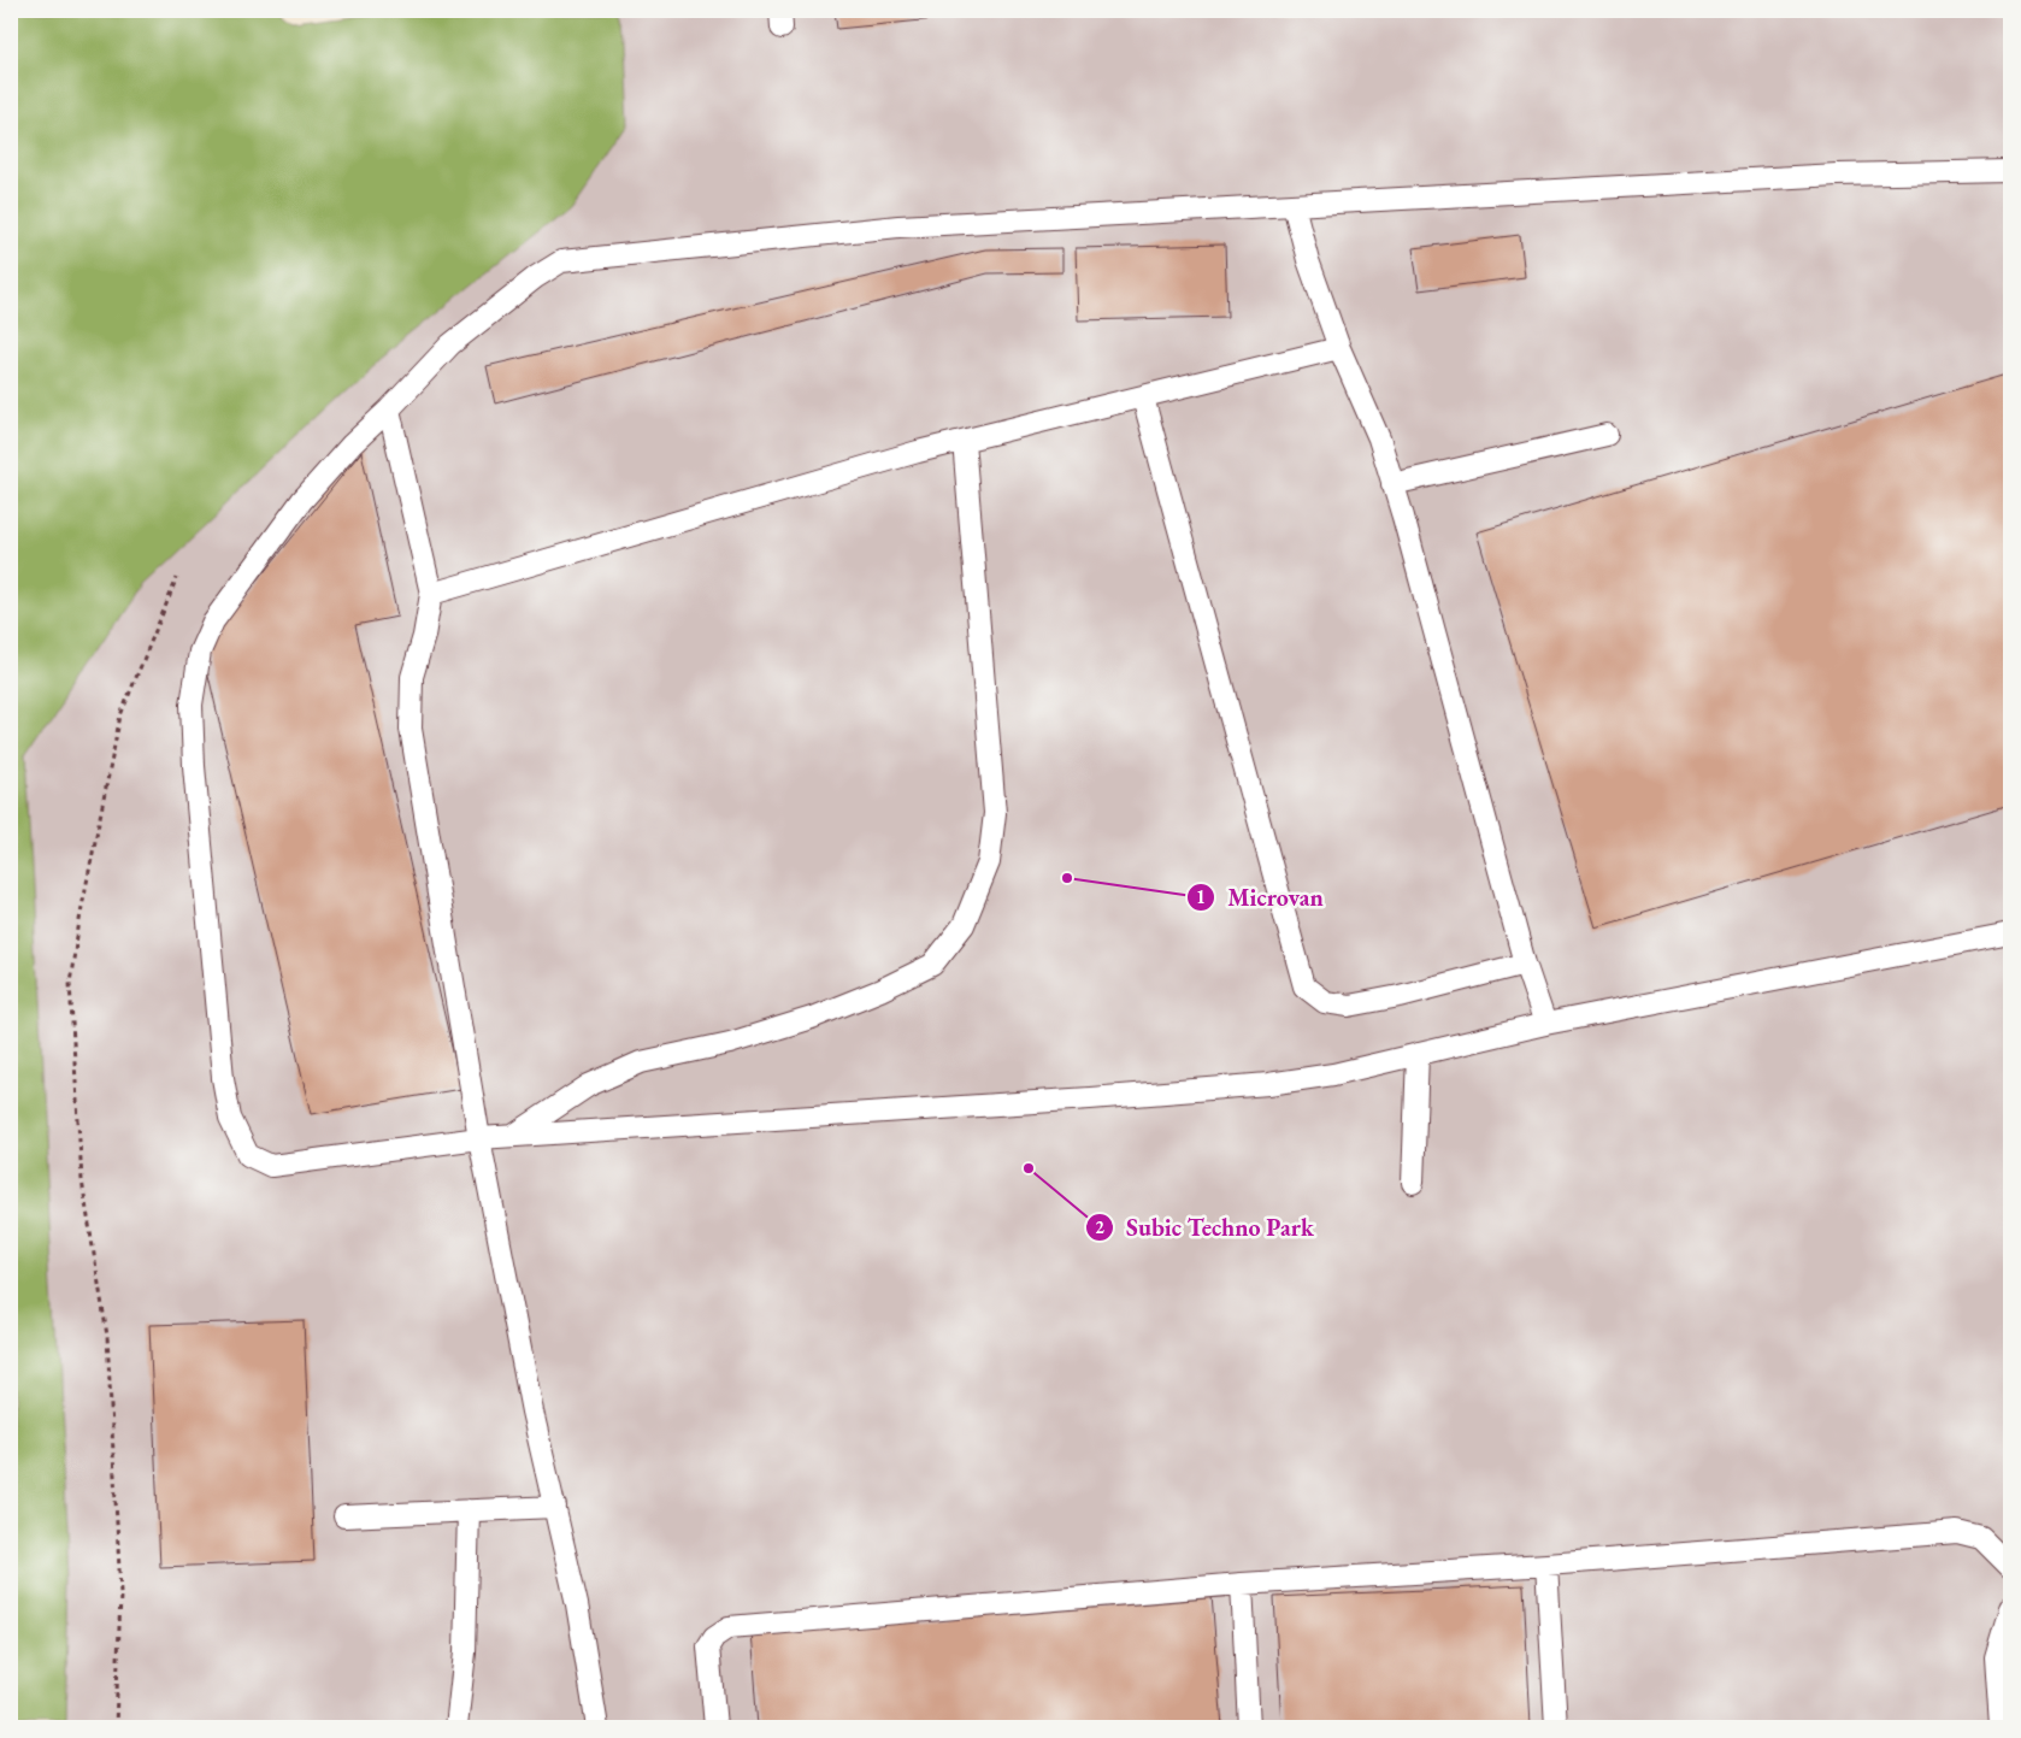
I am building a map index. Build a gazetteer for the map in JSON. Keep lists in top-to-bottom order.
{
  "places": ["Microvan", "Subic Techno Park"]
}
